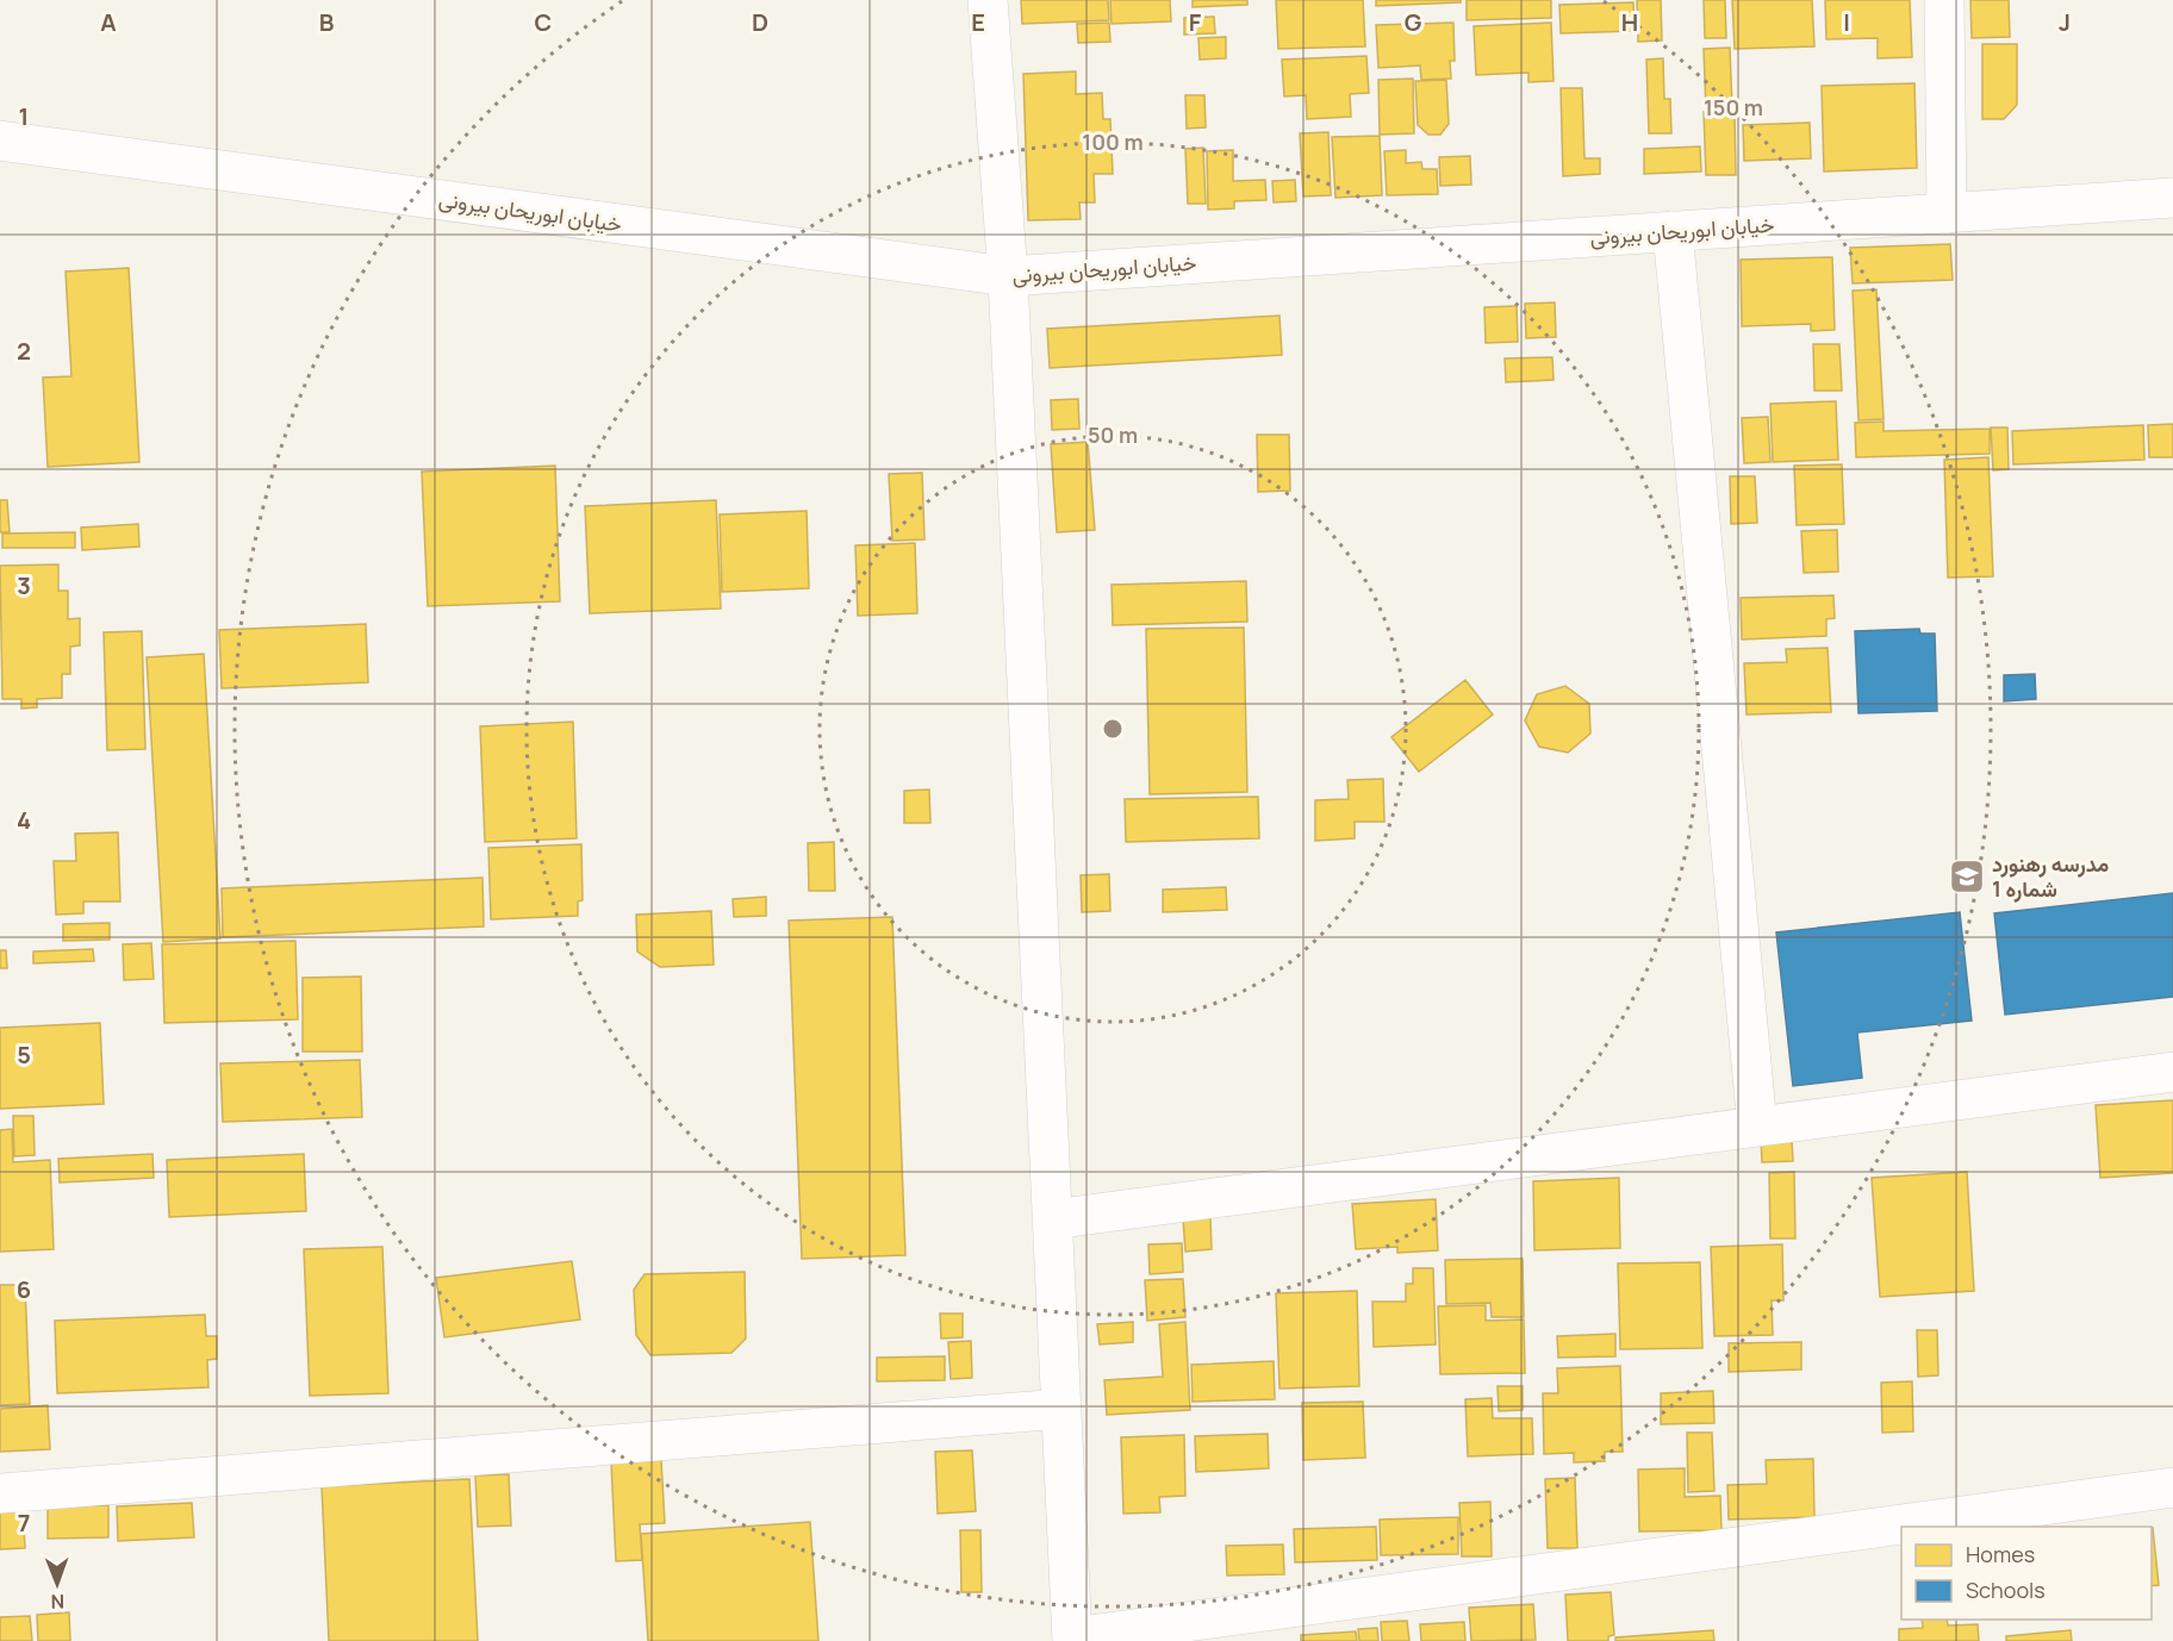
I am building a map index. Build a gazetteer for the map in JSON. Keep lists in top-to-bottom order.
{
  "streets": {
    "street": ["خیابان ابوریحان بیرونی"]
  },
  "places": {
    "school or university": ["مدرسه رهنورد شماره 1"]
  },
  "legend": ["Homes", "Schools"],
  "north": "bottom",
  "grid": {
    "columns": [
      "A",
      "B",
      "C",
      "D",
      "E",
      "F",
      "G",
      "H",
      "I",
      "J"
    ],
    "rows": [
      "1",
      "2",
      "3",
      "4",
      "5",
      "6",
      "7"
    ]
  },
  "rings": ["150 m", "100 m", "50 m"]
}
